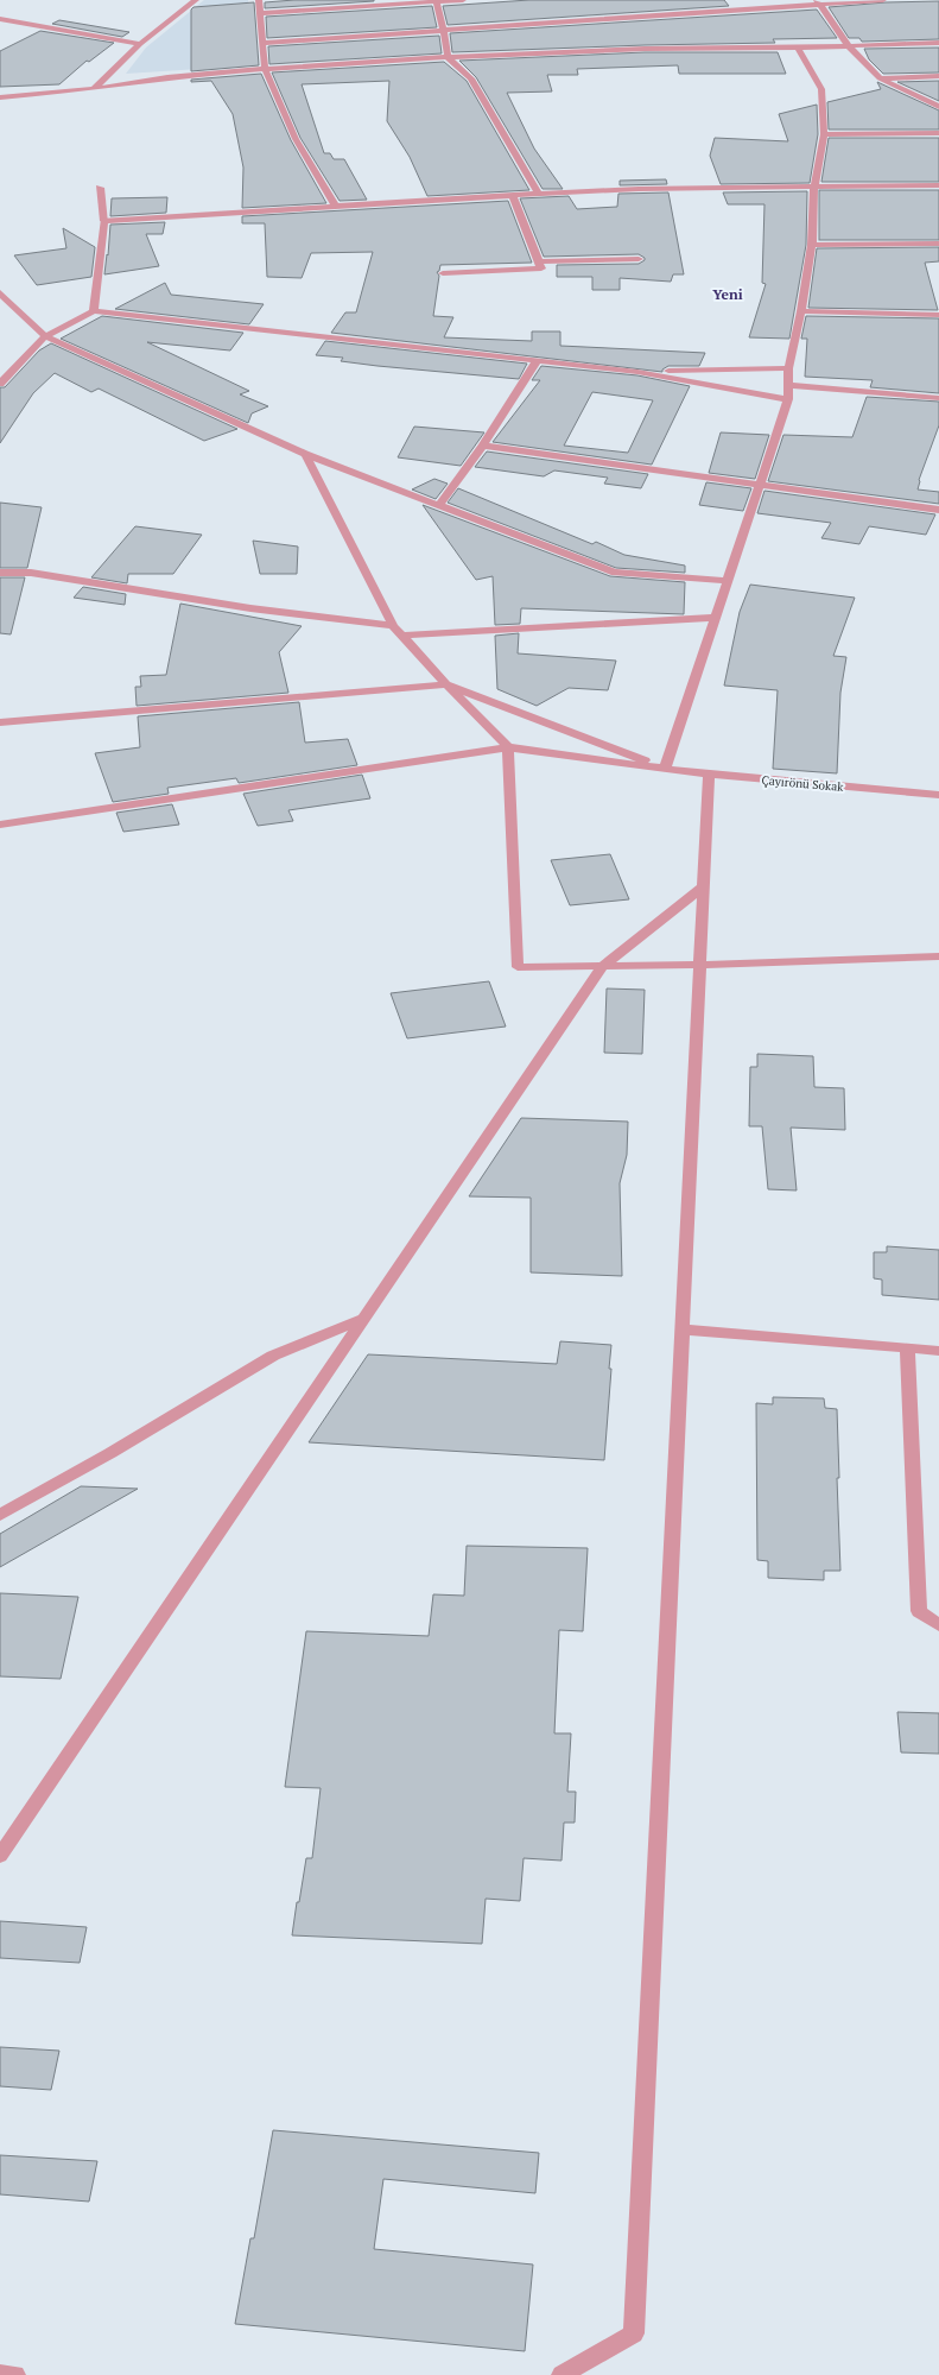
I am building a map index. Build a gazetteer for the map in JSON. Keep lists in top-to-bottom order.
{
  "streets": {
    "street": ["Çayırönü Sokak"]
  },
  "districts": ["Yeni"]
}
